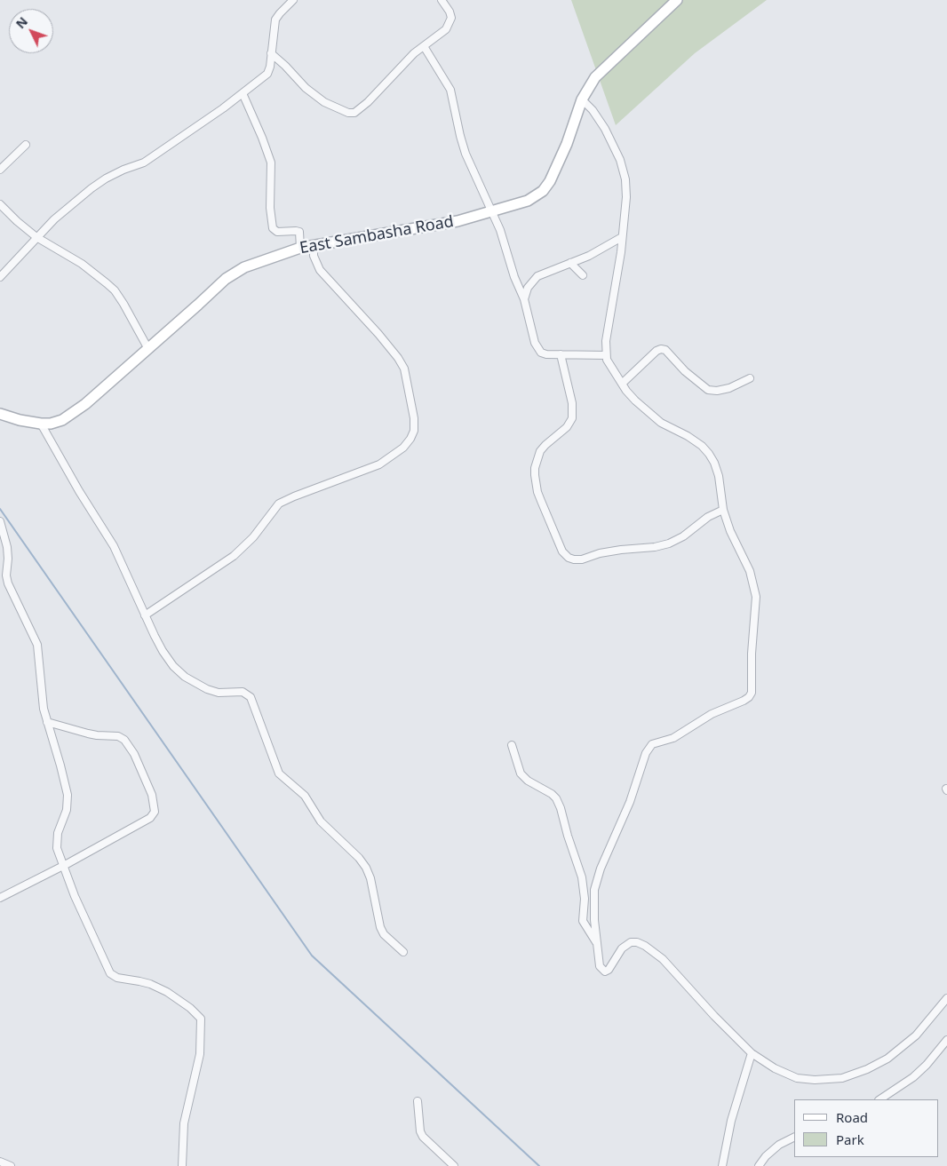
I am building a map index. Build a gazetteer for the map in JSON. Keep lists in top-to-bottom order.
{
  "streets": {
    "street": ["East Sambasha Road"]
  },
  "legend": ["Road", "Park"],
  "north": "top left"
}
